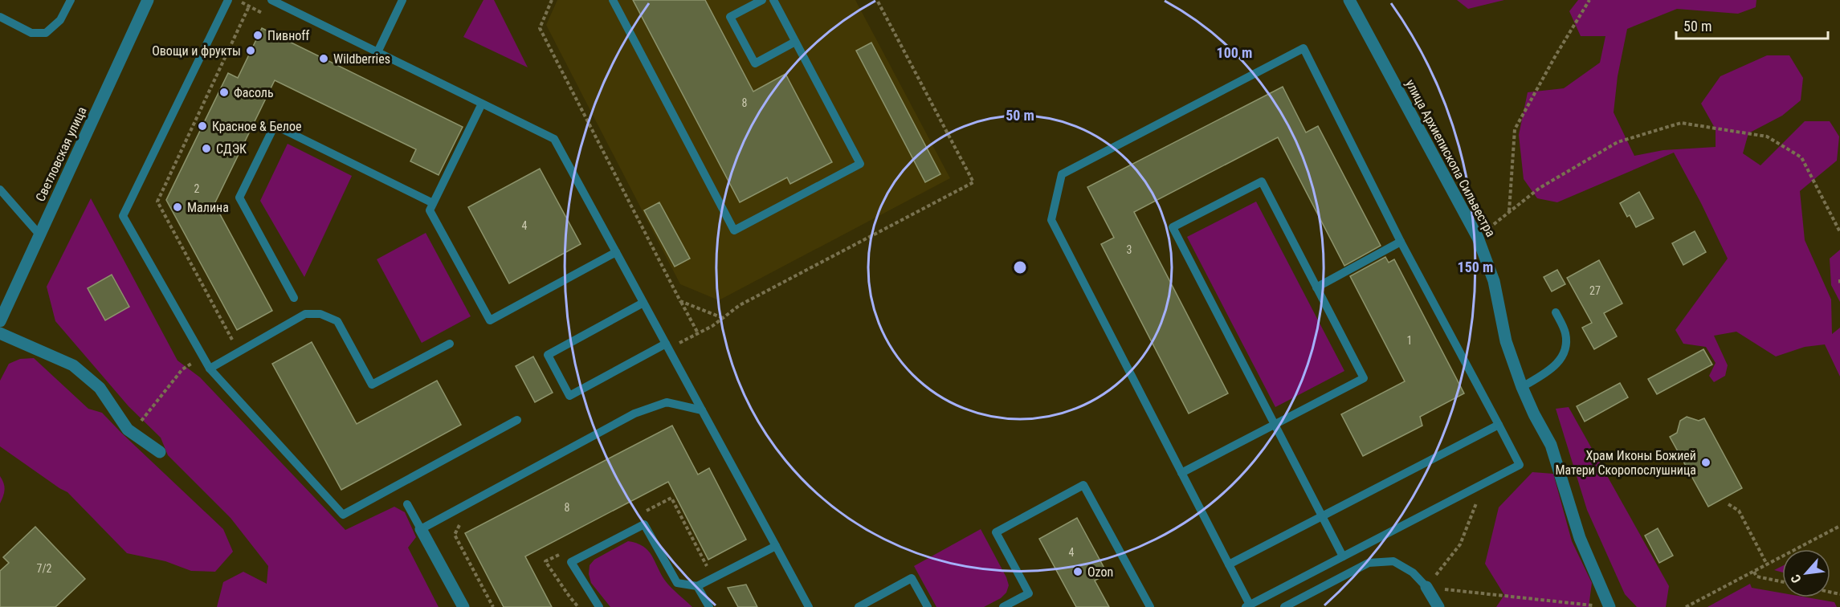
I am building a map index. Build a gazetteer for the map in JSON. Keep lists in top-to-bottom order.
{
  "streets": {
    "street": ["Светловская улица", "улица Архиепископа Сильвестра"]
  },
  "places": [
    "Пивноff",
    "Овощи и фрукты",
    "Wildberries",
    "Фасоль",
    "Красное & Белое",
    "СДЭК",
    "Малина",
    "Храм Иконы Божией Матери Скоропослушница",
    "Ozon"
  ],
  "house_numbers": [
    "8",
    "2",
    "4",
    "3",
    "27",
    "1",
    "8",
    "4",
    "7/2"
  ],
  "scale_bar": "50 m",
  "north": "bottom left",
  "rings": ["100 m", "50 m", "150 m"]
}
